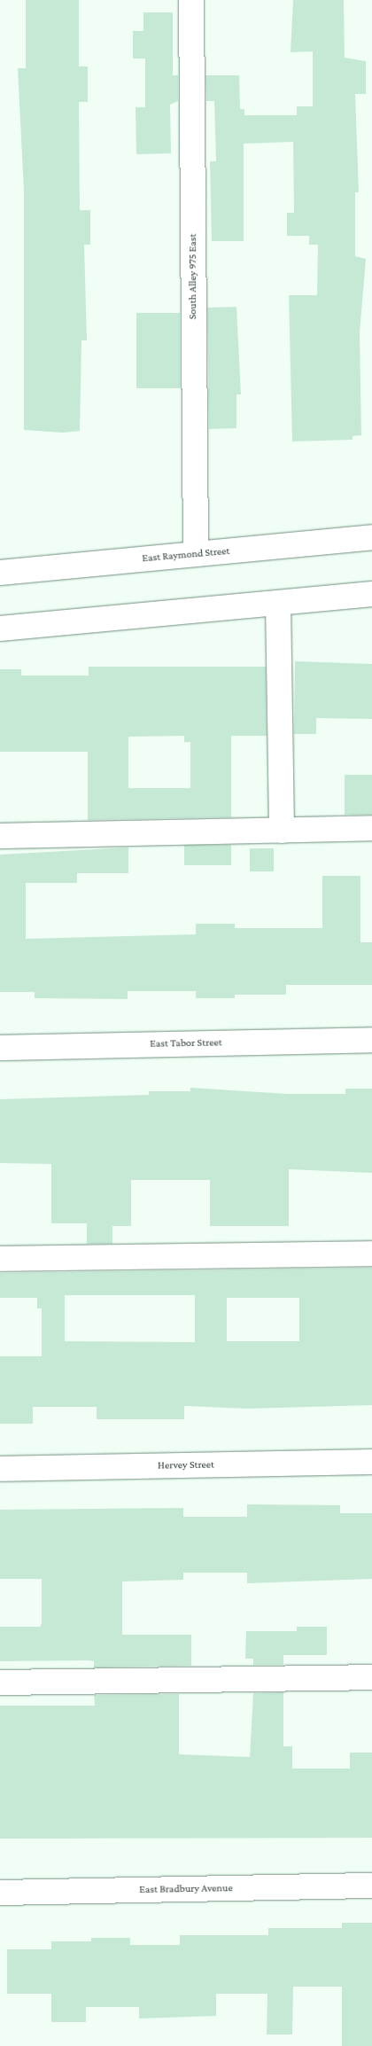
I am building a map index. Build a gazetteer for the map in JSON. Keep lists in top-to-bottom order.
{
  "streets": {
    "street": [
      "South Alley 975 East",
      "East Raymond Street",
      "East Tabor Street",
      "Hervey Street",
      "East Bradbury Avenue"
    ]
  },
  "crossings": [
    ["South Alley 975 East", "East Raymond Street"]
  ]
}
